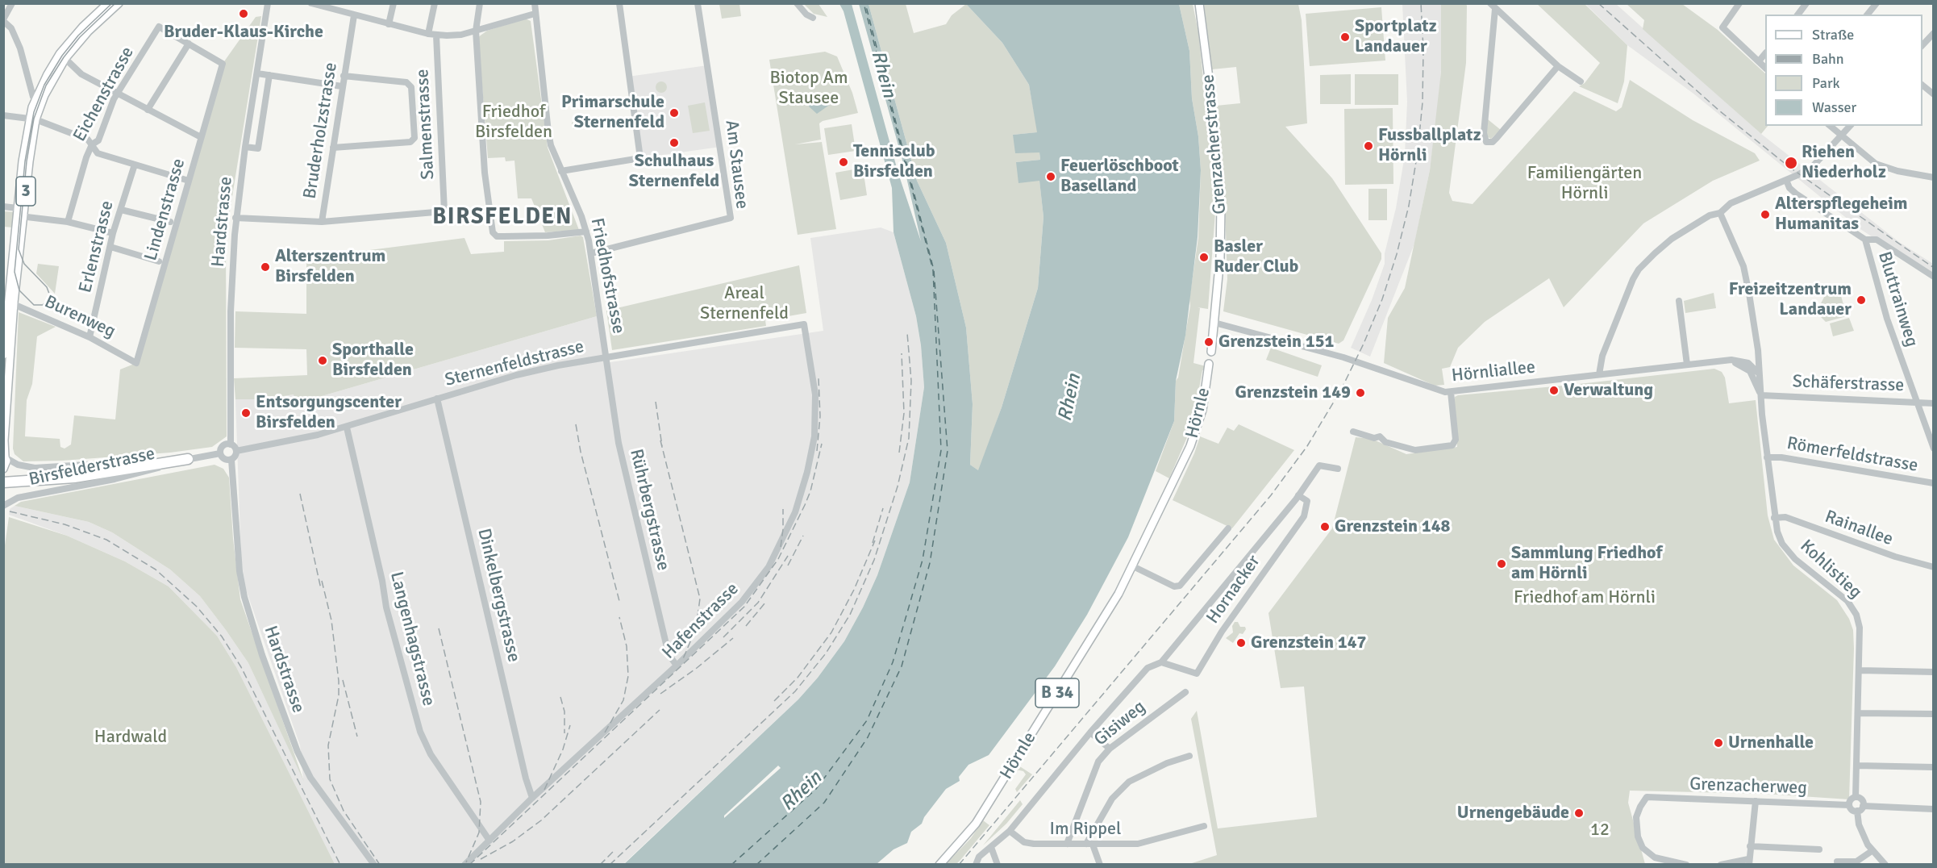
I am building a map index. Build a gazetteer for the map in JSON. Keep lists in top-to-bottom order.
{
  "streets": {
    "main road": [
      "Grenzacherstrasse",
      "3",
      "Hörnle",
      "B 34"
    ],
    "street": [
      "Eichenstrasse",
      "Salmenstrasse",
      "Bruderholzstrasse",
      "Am Stausee",
      "Lindenstrasse",
      "Hardstrasse",
      "Erlenstrasse",
      "Friedhofstrasse",
      "Bluttrainweg",
      "Burenweg",
      "Sternenfeldstrasse",
      "Hörnliallee",
      "Schäferstrasse",
      "Römerfeldstrasse",
      "Birsfelderstrasse",
      "Rührbergstrasse",
      "Rainallee",
      "Kohlistieg",
      "Hornacker",
      "Dinkelbergstrasse",
      "Hafenstrasse",
      "Langenhagstrasse",
      "Gisiweg",
      "Grenzacherweg",
      "Im Rippel"
    ]
  },
  "crossings": [
    ["Eichenstrasse", "Lindenstrasse"],
    ["Salmenstrasse", "Bruderholzstrasse"],
    ["Grenzacherstrasse", "Hörnliallee"],
    ["Am Stausee", "Friedhofstrasse"],
    ["3", "Burenweg"],
    ["3", "Birsfelderstrasse"],
    ["Lindenstrasse", "Burenweg"],
    ["Hardstrasse", "Sternenfeldstrasse"],
    ["Hardstrasse", "Birsfelderstrasse"],
    ["Erlenstrasse", "Burenweg"],
    ["Friedhofstrasse", "Sternenfeldstrasse"],
    ["Friedhofstrasse", "Rührbergstrasse"],
    ["Bluttrainweg", "Schäferstrasse"],
    ["Sternenfeldstrasse", "Birsfelderstrasse"],
    ["Sternenfeldstrasse", "Rührbergstrasse"],
    ["Sternenfeldstrasse", "Dinkelbergstrasse"],
    ["Sternenfeldstrasse", "Hafenstrasse"],
    ["Sternenfeldstrasse", "Langenhagstrasse"],
    ["Schäferstrasse", "Kohlistieg"],
    ["Römerfeldstrasse", "Kohlistieg"],
    ["Rührbergstrasse", "Hafenstrasse"],
    ["Rainallee", "Kohlistieg"],
    ["Kohlistieg", "Grenzacherweg"],
    ["Hornacker", "Im Rippel"],
    ["Dinkelbergstrasse", "Hafenstrasse"],
    ["Hafenstrasse", "Langenhagstrasse"],
    ["Gisiweg", "Im Rippel"]
  ],
  "districts": ["BIRSFELDEN"],
  "water": ["Rhein"],
  "parks": [
    "Biotop Am Stausee",
    "Friedhof Birsfelden",
    "Familiengärten Hörnli",
    "Areal Sternenfeld",
    "Friedhof am Hörnli",
    "Hardwald",
    "12"
  ],
  "places": [
    "Bruder-Klaus-Kirche",
    "Sportplatz Landauer",
    "Primarschule Sternenfeld",
    "Schulhaus Sternenfeld",
    "Fussballplatz Hörnli",
    "Tennisclub Birsfelden",
    "Riehen Niederholz",
    "Feuerlöschboot Baselland",
    "Alterspflegeheim Humanitas",
    "Basler Ruder Club",
    "Alterszentrum Birsfelden",
    "Freizeitzentrum Landauer",
    "Grenzstein 151",
    "Sporthalle Birsfelden",
    "Verwaltung",
    "Grenzstein 149",
    "Entsorgungscenter Birsfelden",
    "Grenzstein 148",
    "Sammlung Friedhof am Hörnli",
    "Grenzstein 147",
    "Urnenhalle",
    "Urnengebäude"
  ],
  "legend": [
    "Straße",
    "Bahn",
    "Park",
    "Wasser"
  ]
}
